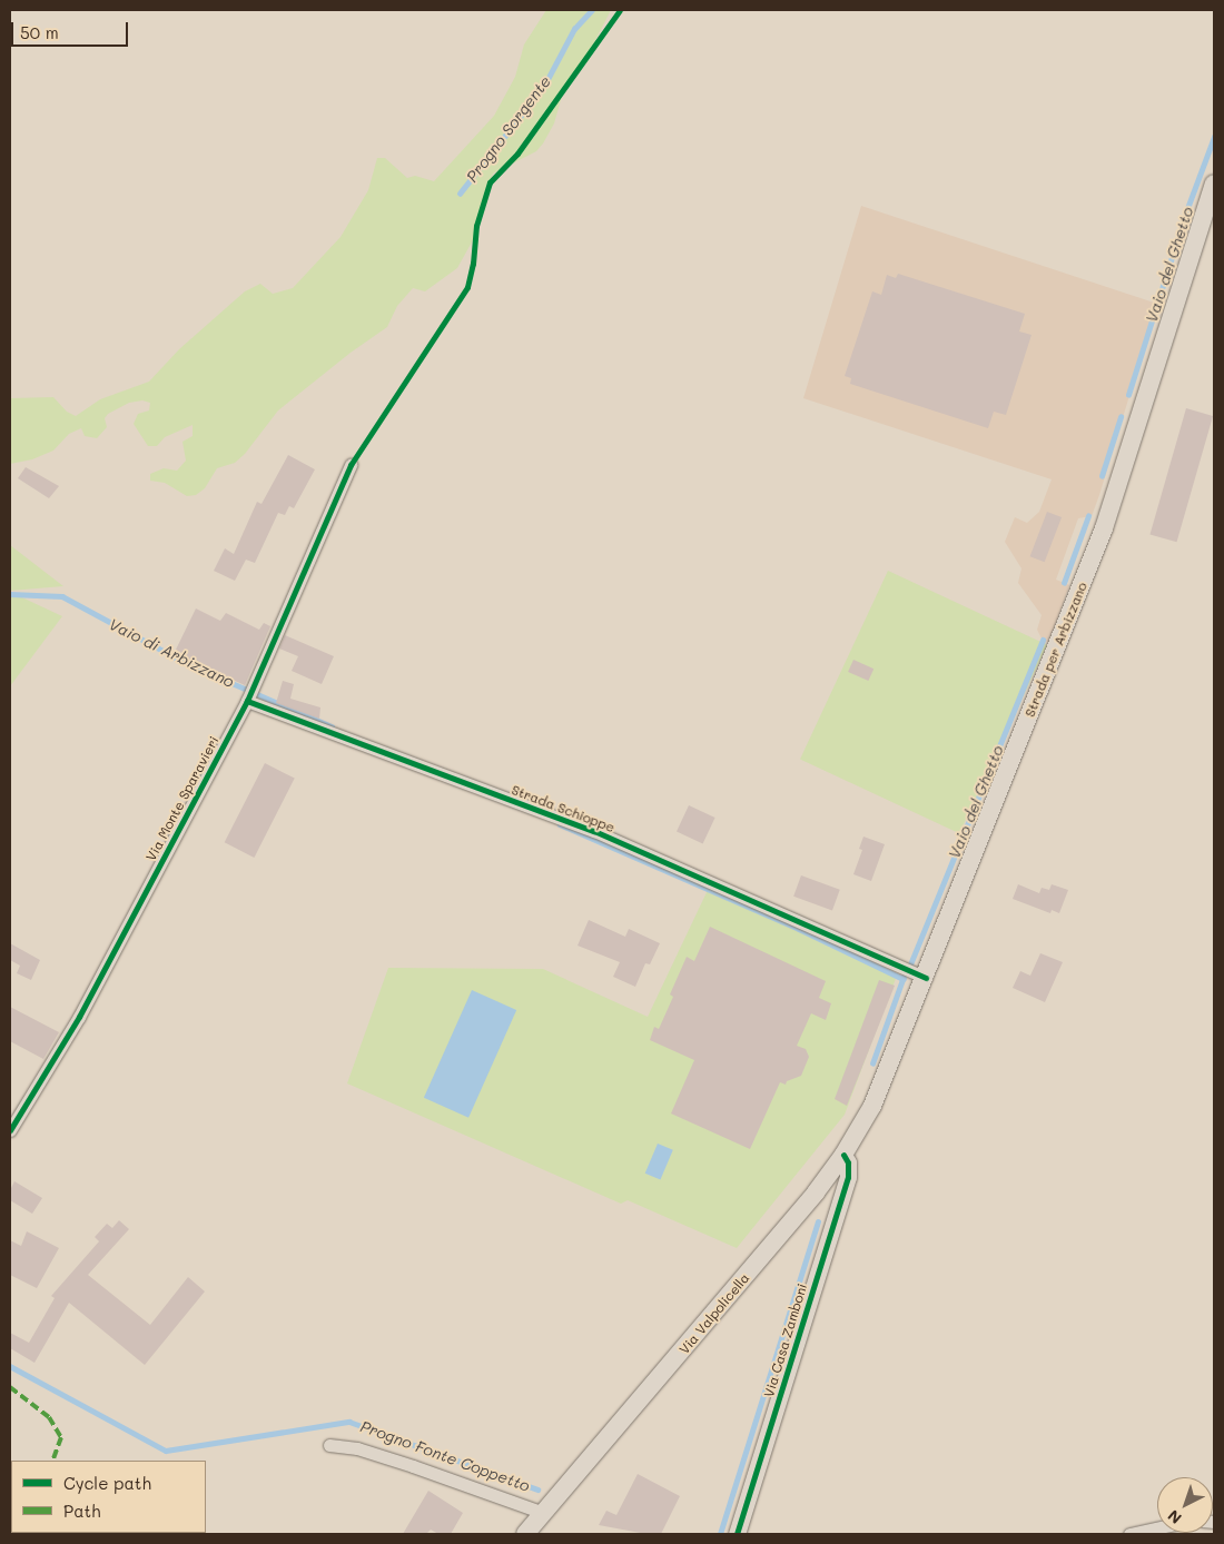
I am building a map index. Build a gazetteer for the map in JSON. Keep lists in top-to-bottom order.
{
  "streets": {
    "main road": ["Strada per Arbizzano", "Via Valpolicella"],
    "street": ["Via Monte Sparavieri", "Strada Schioppe", "Via Casa Zamboni"]
  },
  "crossings": [
    ["Strada per Arbizzano", "Strada Schioppe"],
    ["Strada per Arbizzano", "Via Valpolicella"],
    ["Via Monte Sparavieri", "Strada Schioppe"],
    ["Via Valpolicella", "Via Casa Zamboni"]
  ],
  "water": [
    "Progno Sorgente",
    "Vaio del Ghetto",
    "Vaio di Arbizzano",
    "Progno Fonte Coppetto"
  ],
  "legend": ["Cycle path", "Path"],
  "scale_bar": "50 m",
  "north": "bottom left"
}
